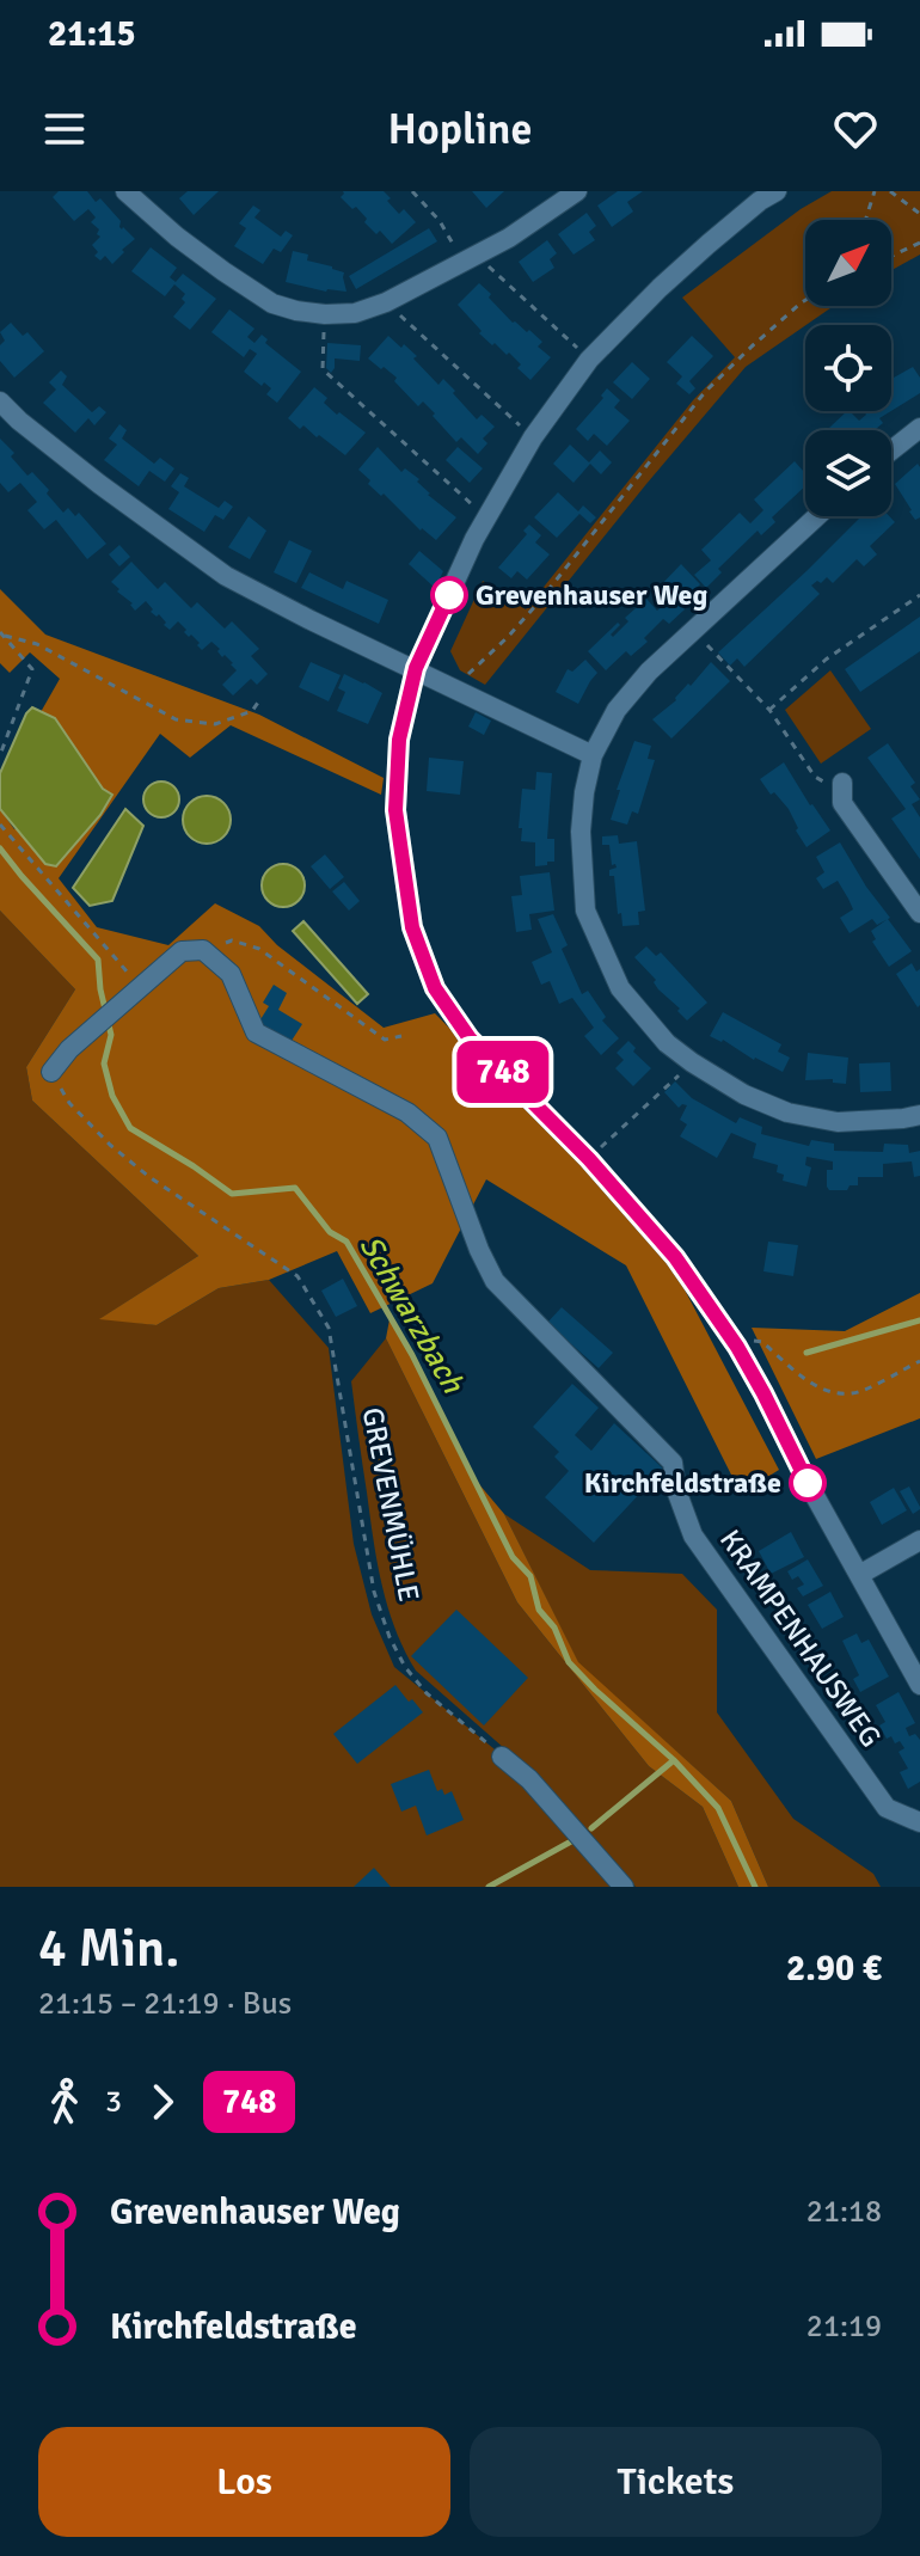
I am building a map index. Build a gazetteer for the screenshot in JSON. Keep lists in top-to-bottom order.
{
  "streets": {
    "street": ["KRAMPENHAUSWEG"],
    "path": ["GREVENMÜHLE"]
  },
  "water": ["Schwarzbach"],
  "places": ["Grevenhauser Weg", "Kirchfeldstraße"],
  "lines": ["bus line 748"],
  "north": "top right",
  "page": {
    "status": "21:15",
    "header": "Hopline",
    "on_map": "748",
    "heading": ["4 Min.", "21:15 – 21:19 · Bus", "2.90 €"],
    "legs": ["3", "748"],
    "list": [
      {
        "name": "Grevenhauser Weg",
        "value": "21:18"
      },
      {
        "name": "Kirchfeldstraße",
        "value": "21:19"
      }
    ],
    "buttons": ["Los", "Tickets"]
  }
}
